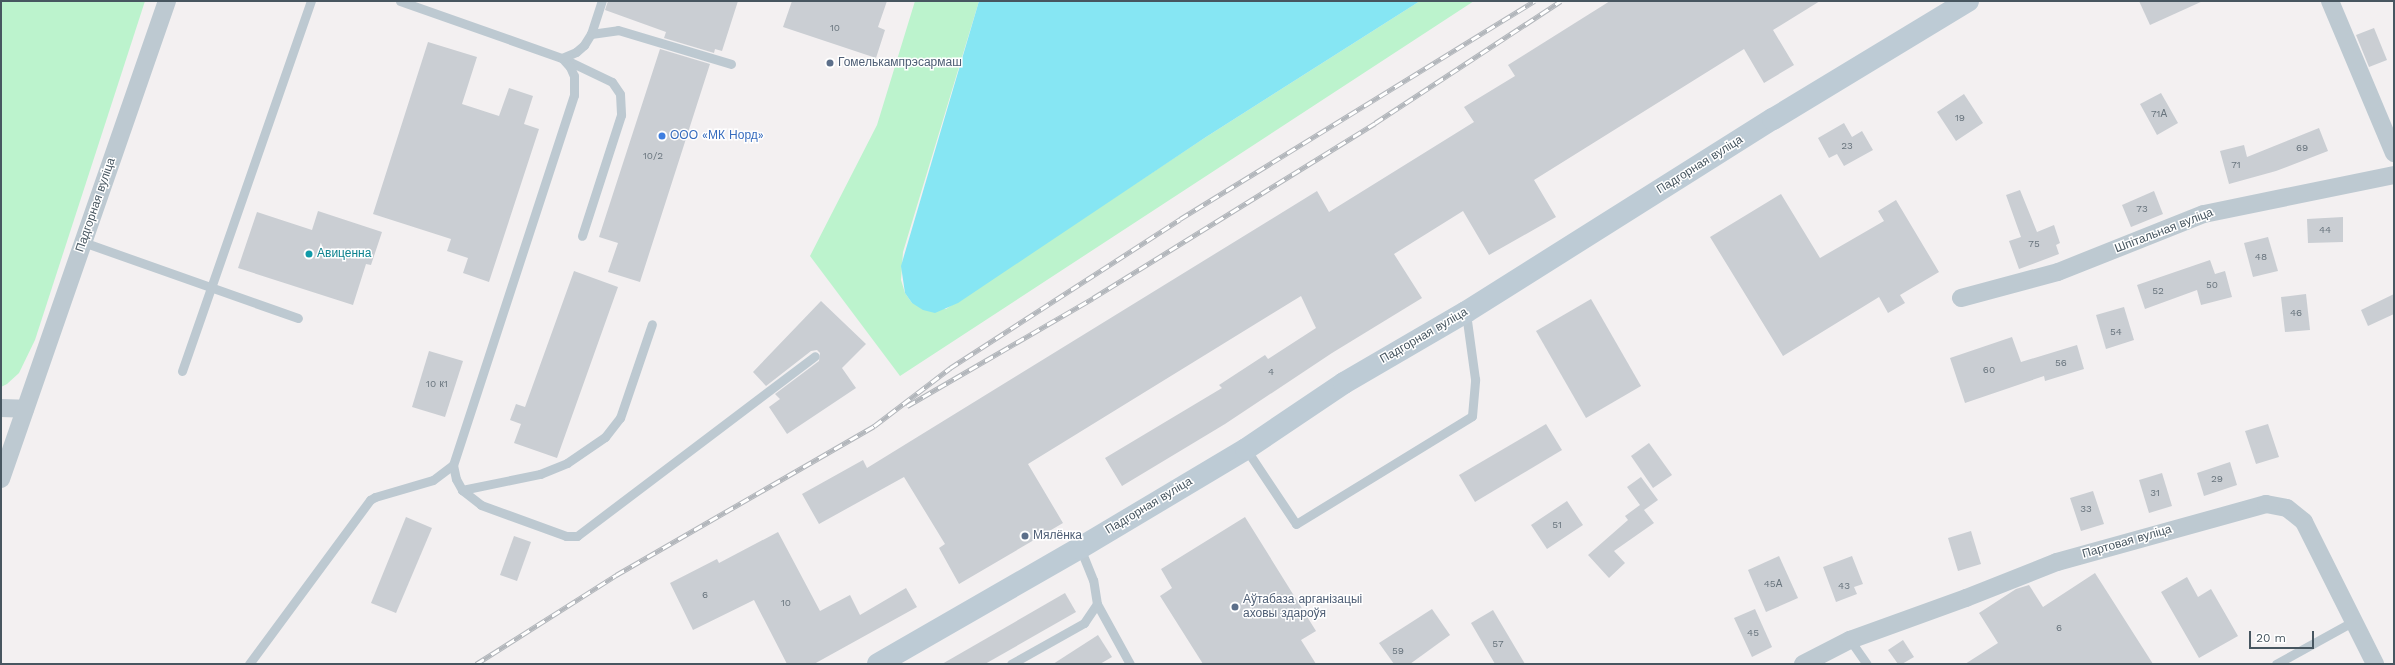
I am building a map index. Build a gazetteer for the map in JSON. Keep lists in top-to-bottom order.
{
  "streets": {
    "street": ["Падгорная вуліца", "Шпітальная вуліца", "Партовая вуліца"]
  },
  "places": [
    "Гомелькампрэсармаш",
    "ООО «МК Норд»",
    "Авиценна",
    "Мялёнка",
    "Аўтабаза арганізацыі аховы здароўя"
  ],
  "house_numbers": [
    "10",
    "71А",
    "19",
    "23",
    "69",
    "10/2",
    "71",
    "73",
    "44",
    "75",
    "48",
    "50",
    "52",
    "46",
    "54",
    "56",
    "60",
    "4",
    "10 к1",
    "29",
    "31",
    "33",
    "51",
    "45А",
    "43",
    "6",
    "10",
    "6",
    "45",
    "57",
    "59"
  ],
  "scale_bar": "20 m"
}
